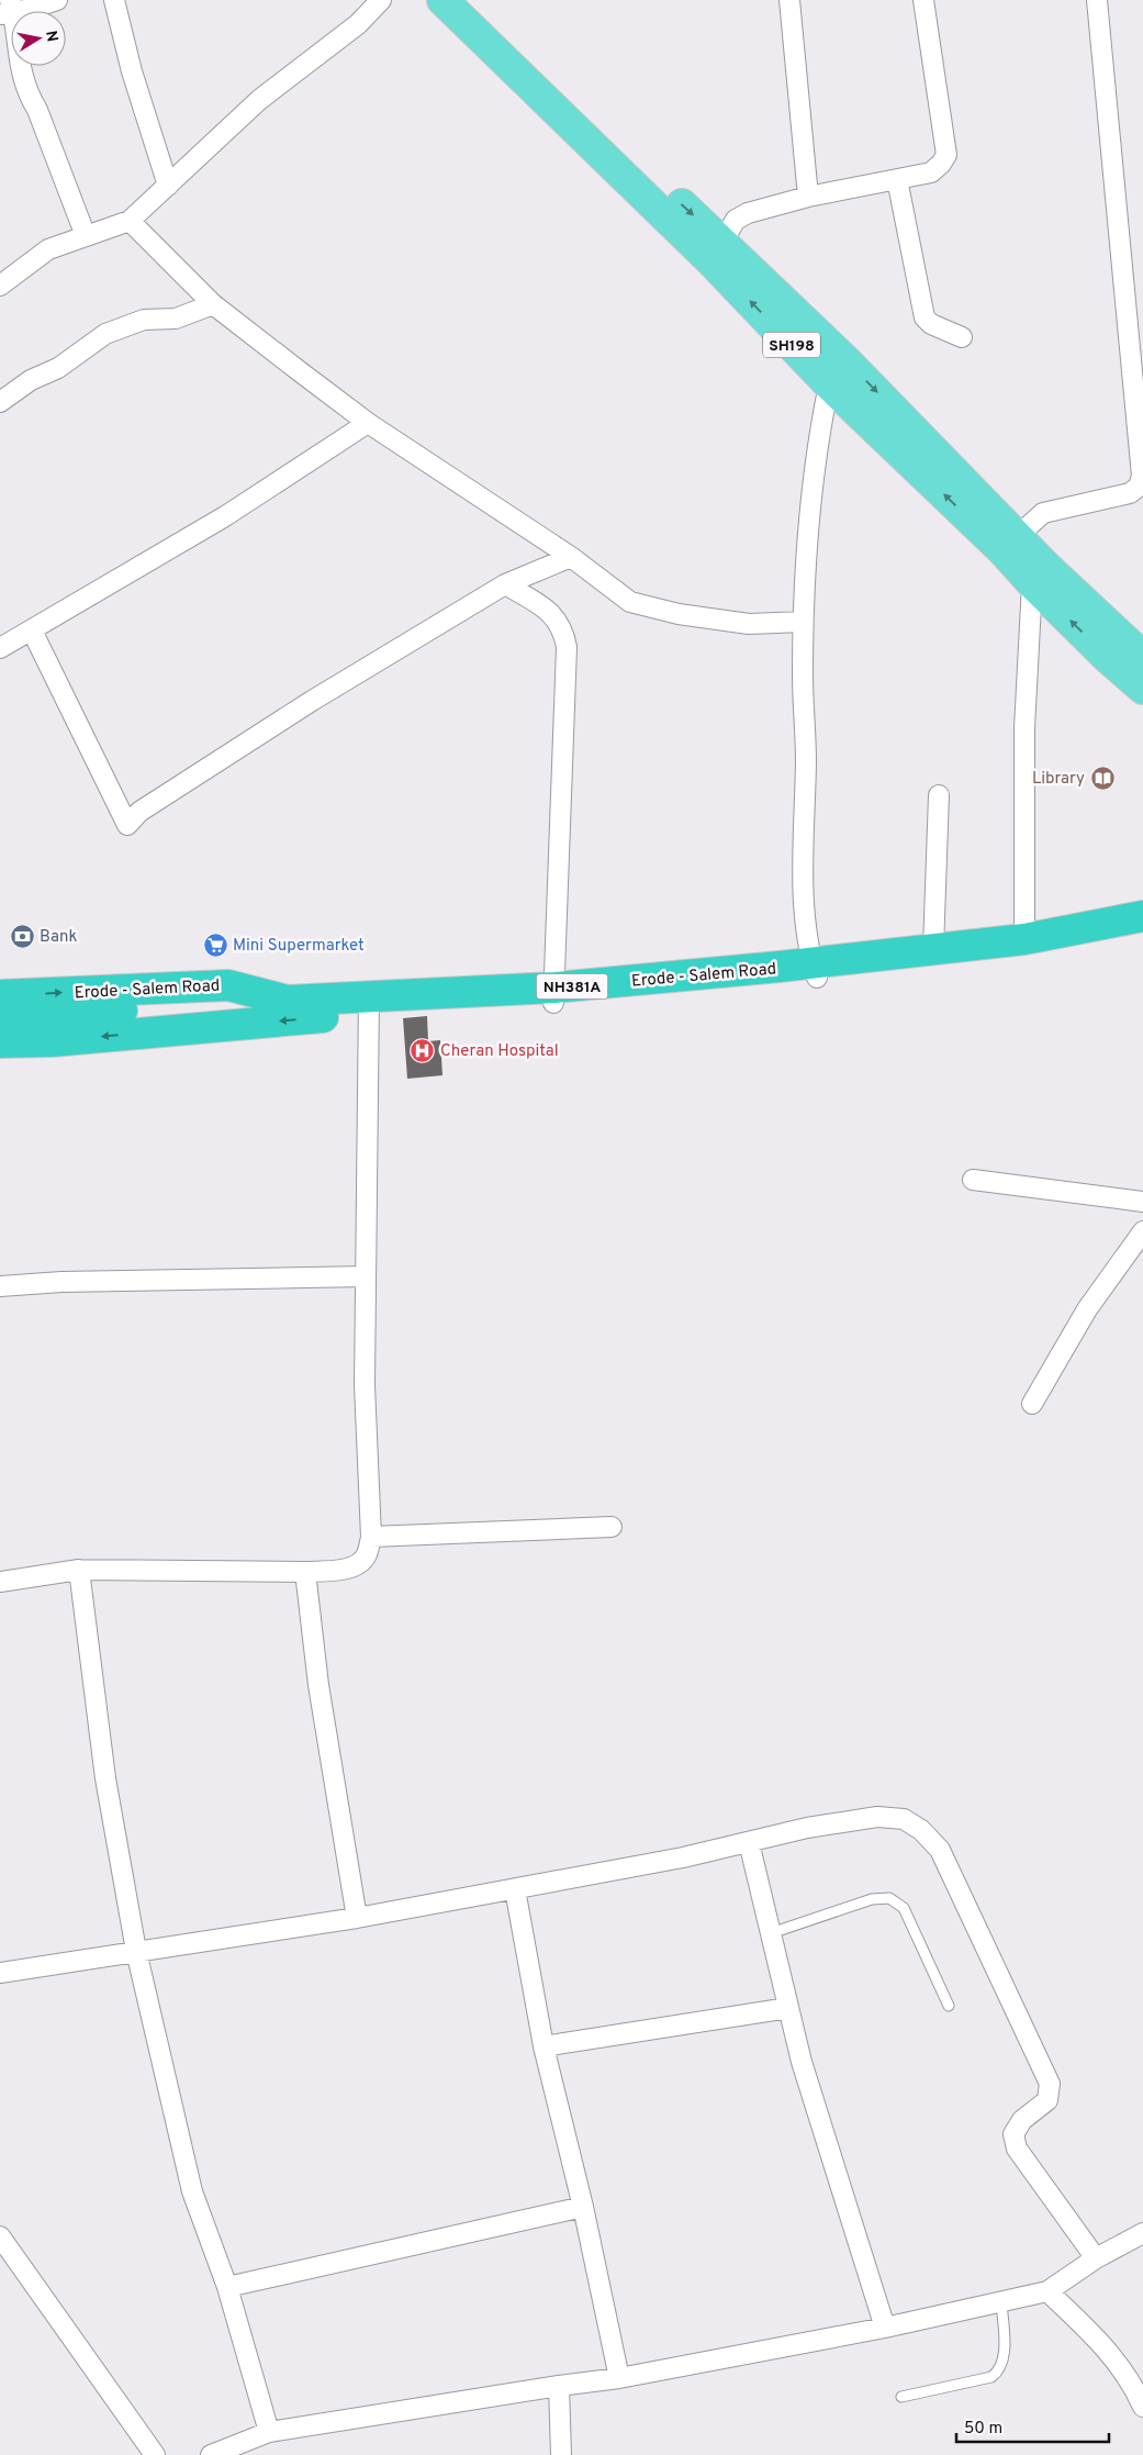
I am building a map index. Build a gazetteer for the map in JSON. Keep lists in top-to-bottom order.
{
  "streets": {
    "highway": ["Erode - Salem Road", "NH381A"],
    "main road": ["SH198"]
  },
  "places": {
    "library": ["Library"],
    "bank": ["Bank"],
    "supermarket": ["Mini Supermarket"],
    "hospital": ["Cheran Hospital"]
  },
  "scale_bar": "50 m",
  "north": "right"
}
